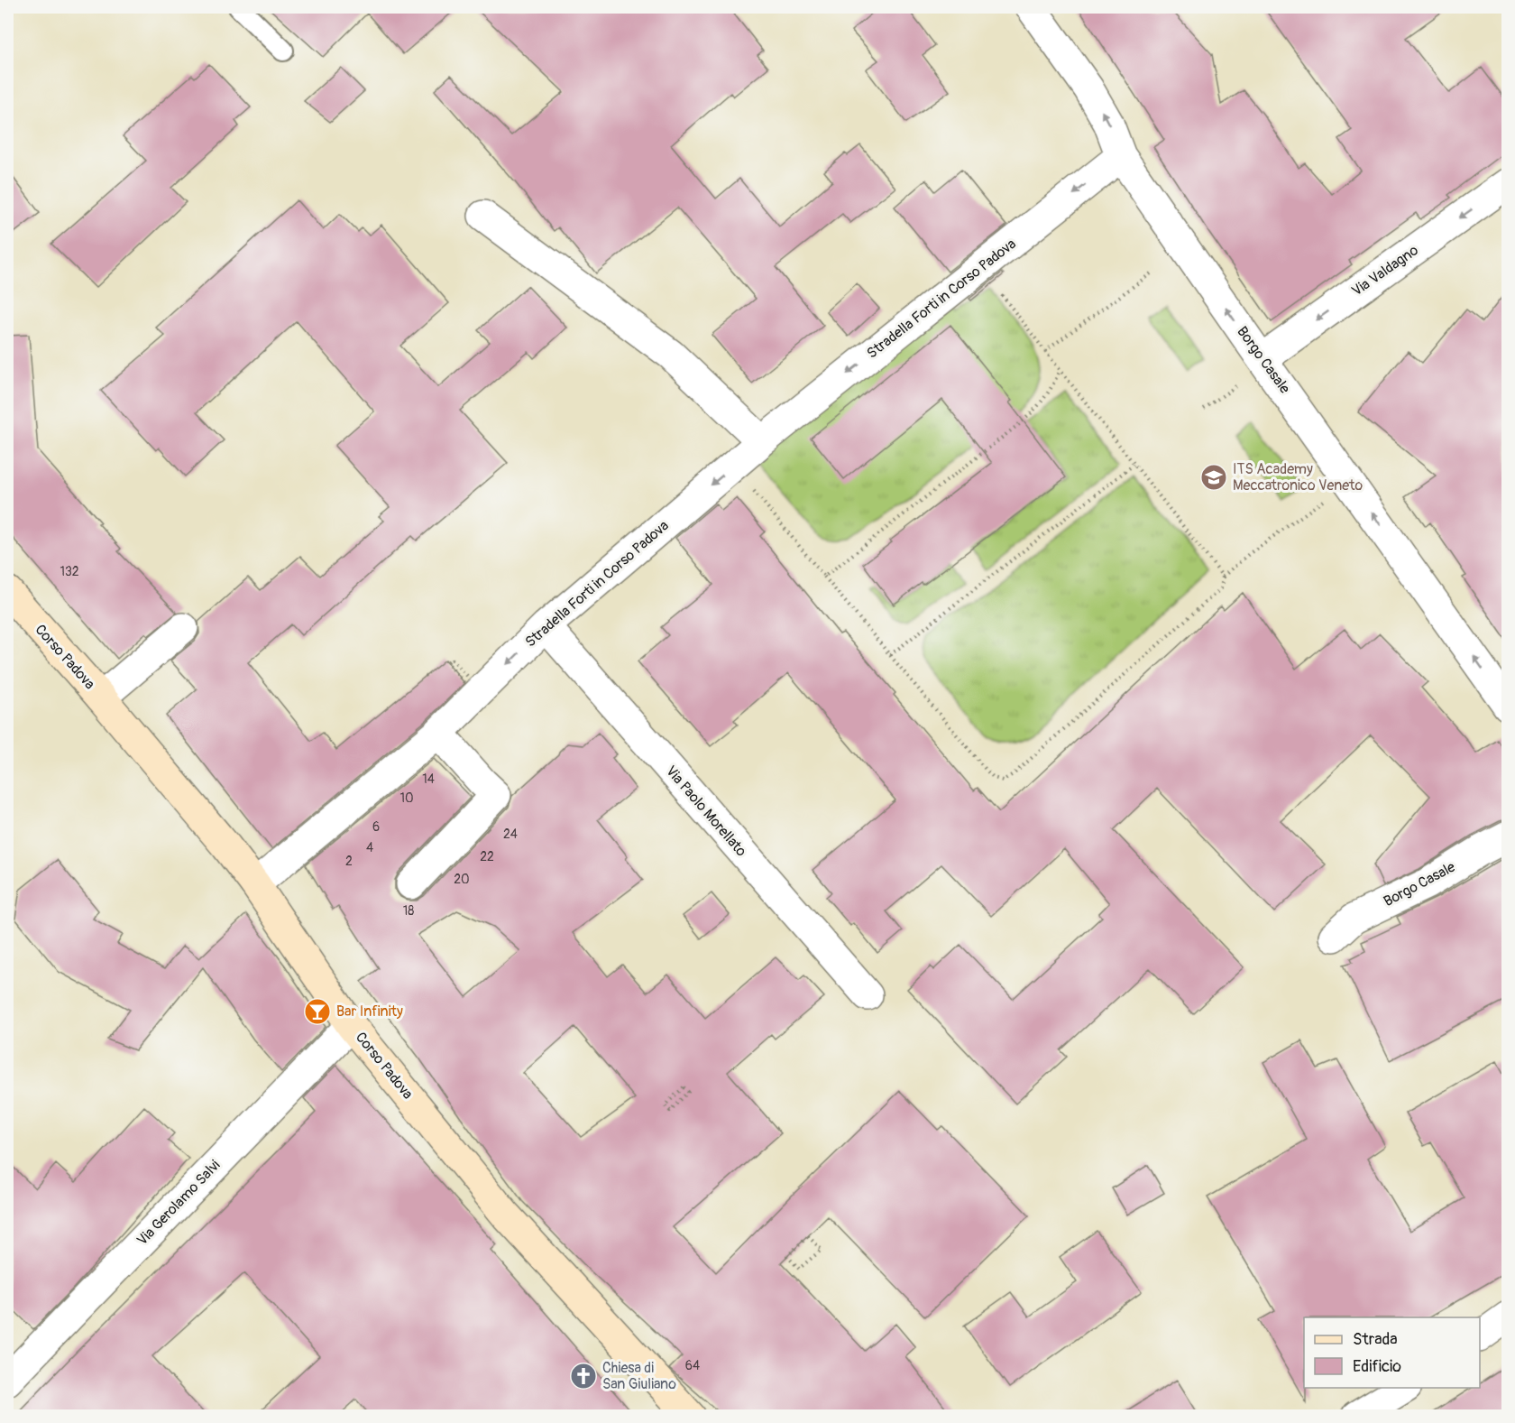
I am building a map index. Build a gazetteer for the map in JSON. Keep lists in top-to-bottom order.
{
  "streets": {
    "street": [
      "Via Valdagno",
      "Stradella Forti in Corso Padova",
      "Borgo Casale",
      "Corso Padova",
      "Via Paolo Morellato",
      "Via Gerolamo Salvi"
    ]
  },
  "crossings": [
    ["Via Valdagno", "Borgo Casale"],
    ["Stradella Forti in Corso Padova", "Borgo Casale"],
    ["Stradella Forti in Corso Padova", "Corso Padova"],
    ["Stradella Forti in Corso Padova", "Via Paolo Morellato"],
    ["Corso Padova", "Via Gerolamo Salvi"]
  ],
  "one_way": ["Via Valdagno", "Stradella Forti in Corso Padova", "Borgo Casale"],
  "places": {
    "school or university": ["ITS Academy Meccatronico Veneto"],
    "bar": ["Bar Infinity"],
    "church": ["Chiesa di San Giuliano"]
  },
  "house_numbers": [
    "132",
    "14",
    "10",
    "6",
    "24",
    "4",
    "22",
    "2",
    "20",
    "18",
    "64"
  ],
  "legend": ["Strada", "Edificio"]
}
